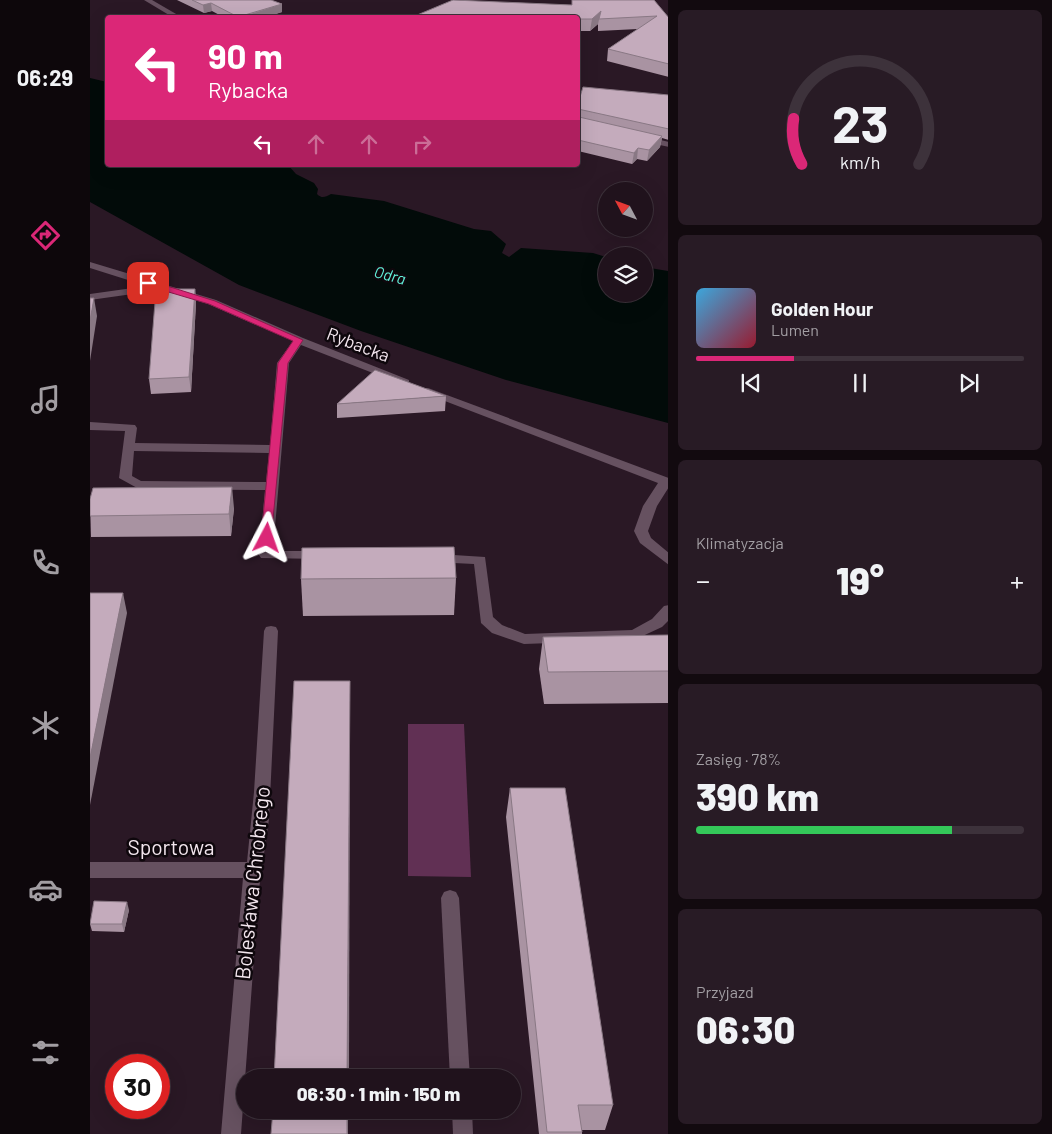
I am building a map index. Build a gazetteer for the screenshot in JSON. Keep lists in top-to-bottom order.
{
  "streets": {
    "street": ["Rybacka", "Sportowa", "Bolesława Chrobrego"]
  },
  "crossings": [
    ["Sportowa", "Bolesława Chrobrego"]
  ],
  "water": ["Odra"],
  "north": "top left",
  "page": {
    "tabs": "06:29",
    "turn": ["90 m", "Rybacka"],
    "song": ["Golden Hour", "Lumen"],
    "tile": [
      "Klimatyzacja",
      ["Zasięg · 78%", "390 km"],
      ["Przyjazd", "06:30"]
    ],
    "heat": ["−", "19°", "+"],
    "limit": "30",
    "trip": "06:30 · 1 min · 150 m",
    "gauge": ["23", "km/h"]
  }
}
